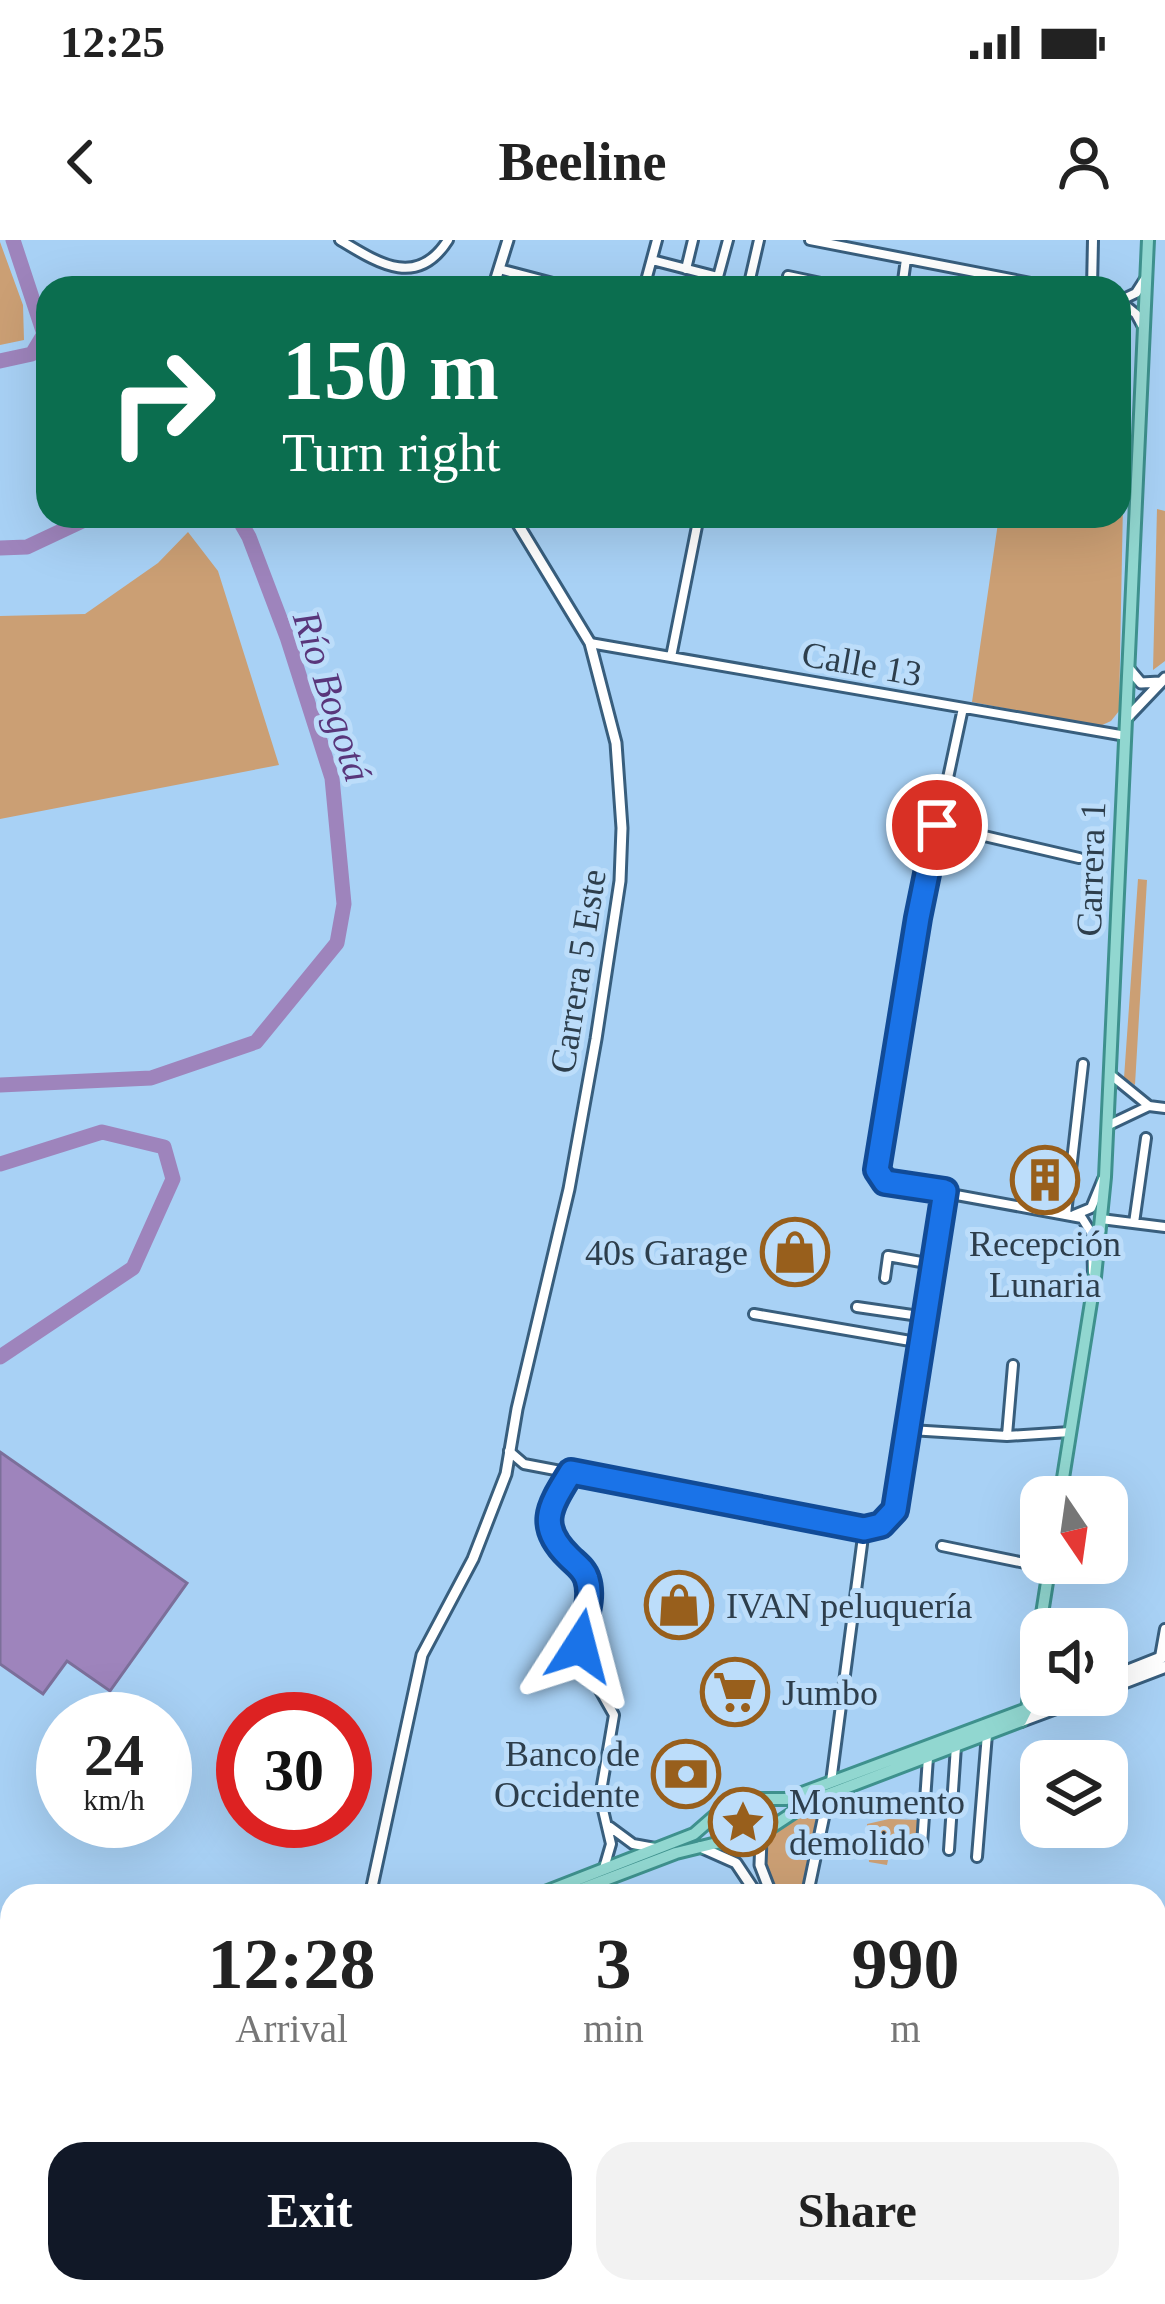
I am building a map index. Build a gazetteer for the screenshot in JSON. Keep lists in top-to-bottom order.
{
  "streets": {
    "main road": ["Carrera 1"],
    "street": ["Calle 13", "Carrera 5 Este"]
  },
  "crossings": [
    ["Calle 13", "Carrera 1"],
    ["Calle 13", "Carrera 5 Este"]
  ],
  "water": ["Río Bogotá"],
  "places": {
    "building": ["Recepción Lunaria"],
    "shop": ["40s Garage", "IVAN peluquería"],
    "supermarket": ["Jumbo"],
    "bank": ["Banco de Occidente"],
    "place": ["Monumento demolido"]
  },
  "north": "bottom",
  "page": {
    "status": "12:25",
    "header": "Beeline",
    "turn": ["150 m", "Turn right"],
    "speed": "24 km/h",
    "limit": "30",
    "eta": [
      "12:28",
      "Arrival",
      "3",
      "min",
      "990",
      "m"
    ],
    "buttons": ["Exit", "Share"]
  }
}
